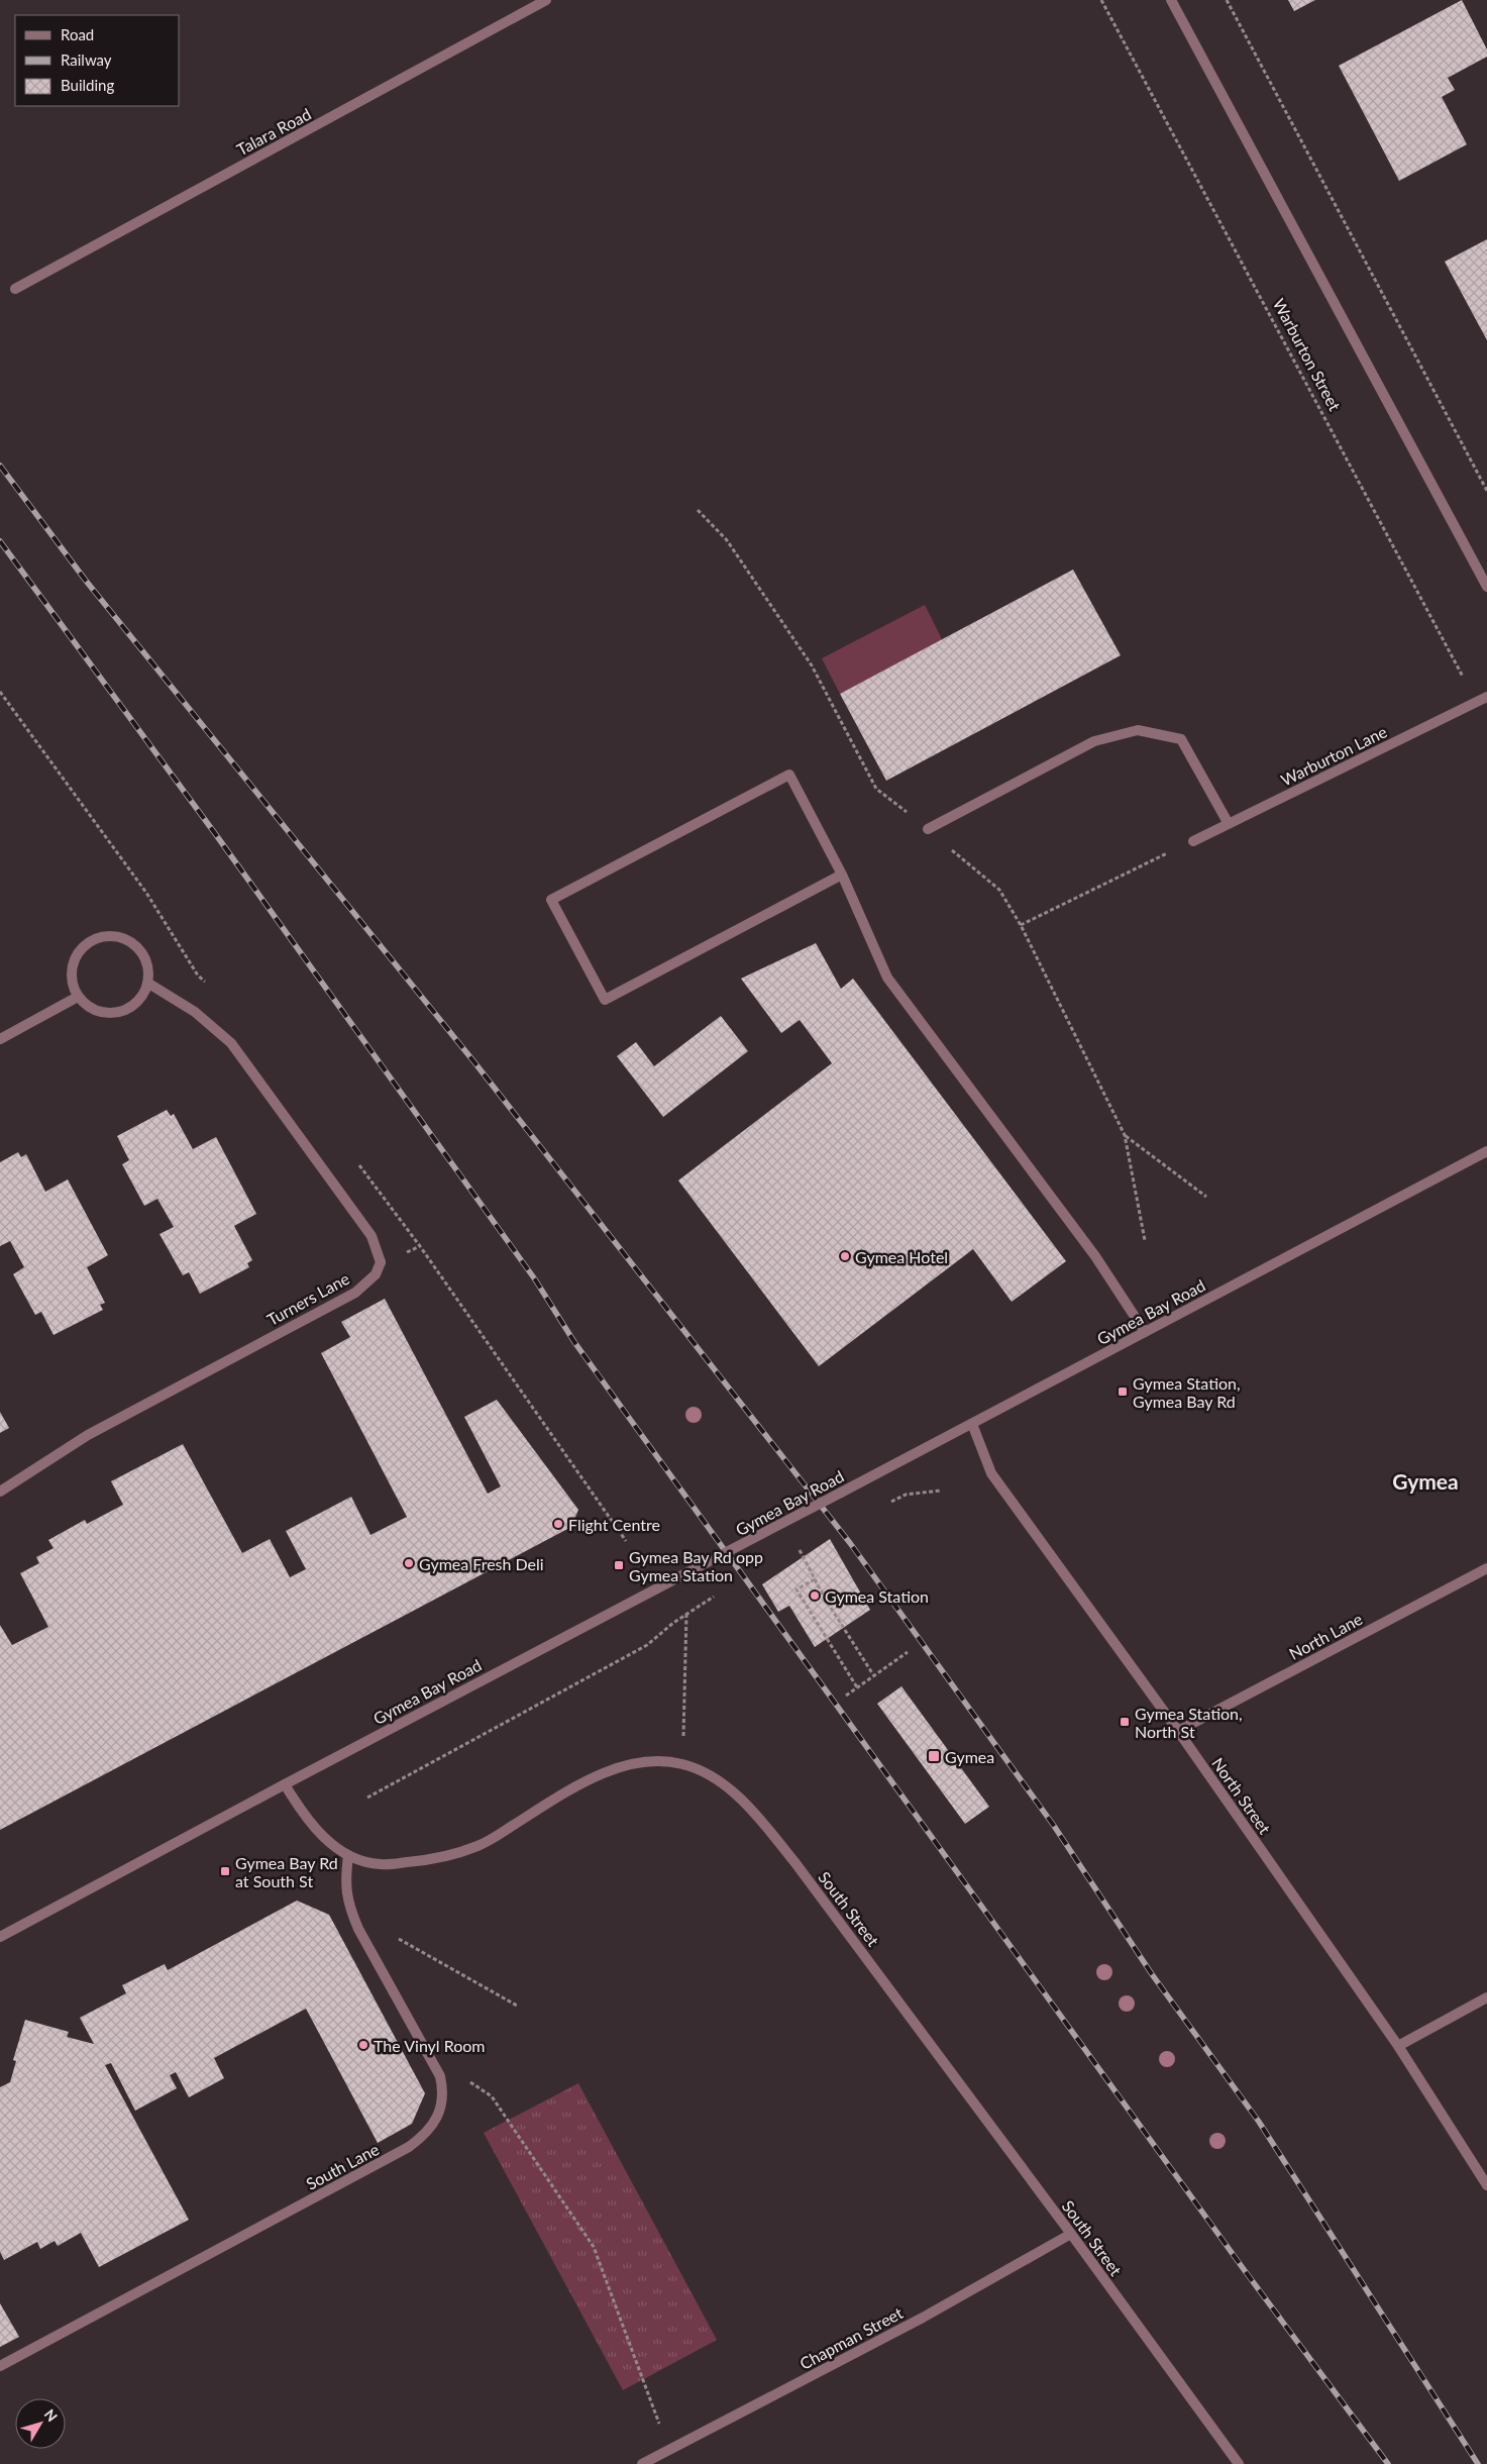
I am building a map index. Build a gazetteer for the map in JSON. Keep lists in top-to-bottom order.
{
  "streets": {
    "street": [
      "Talara Road",
      "Warburton Lane",
      "Turners Lane",
      "Gymea Bay Road",
      "North Lane",
      "North Street",
      "South Street",
      "South Lane",
      "Chapman Street"
    ],
    "path": ["Warburton Street"]
  },
  "crossings": [
    ["Warburton Street", "Warburton Lane"],
    ["Gymea Bay Road", "North Street"],
    ["Gymea Bay Road", "South Street"],
    ["North Lane", "North Street"],
    ["South Street", "South Lane"],
    ["South Street", "Chapman Street"]
  ],
  "districts": ["Gymea"],
  "places": {
    "other": [
      "Gymea Hotel",
      "Flight Centre",
      "Gymea Fresh Deli",
      "Gymea Station",
      "The Vinyl Room"
    ],
    "transit": [
      "Gymea Station, Gymea Bay Rd",
      "Gymea Bay Rd opp Gymea Station",
      "Gymea Station, North St",
      "Gymea",
      "Gymea Bay Rd at South St"
    ]
  },
  "legend": ["Road", "Railway", "Building"],
  "north": "top right"
}
